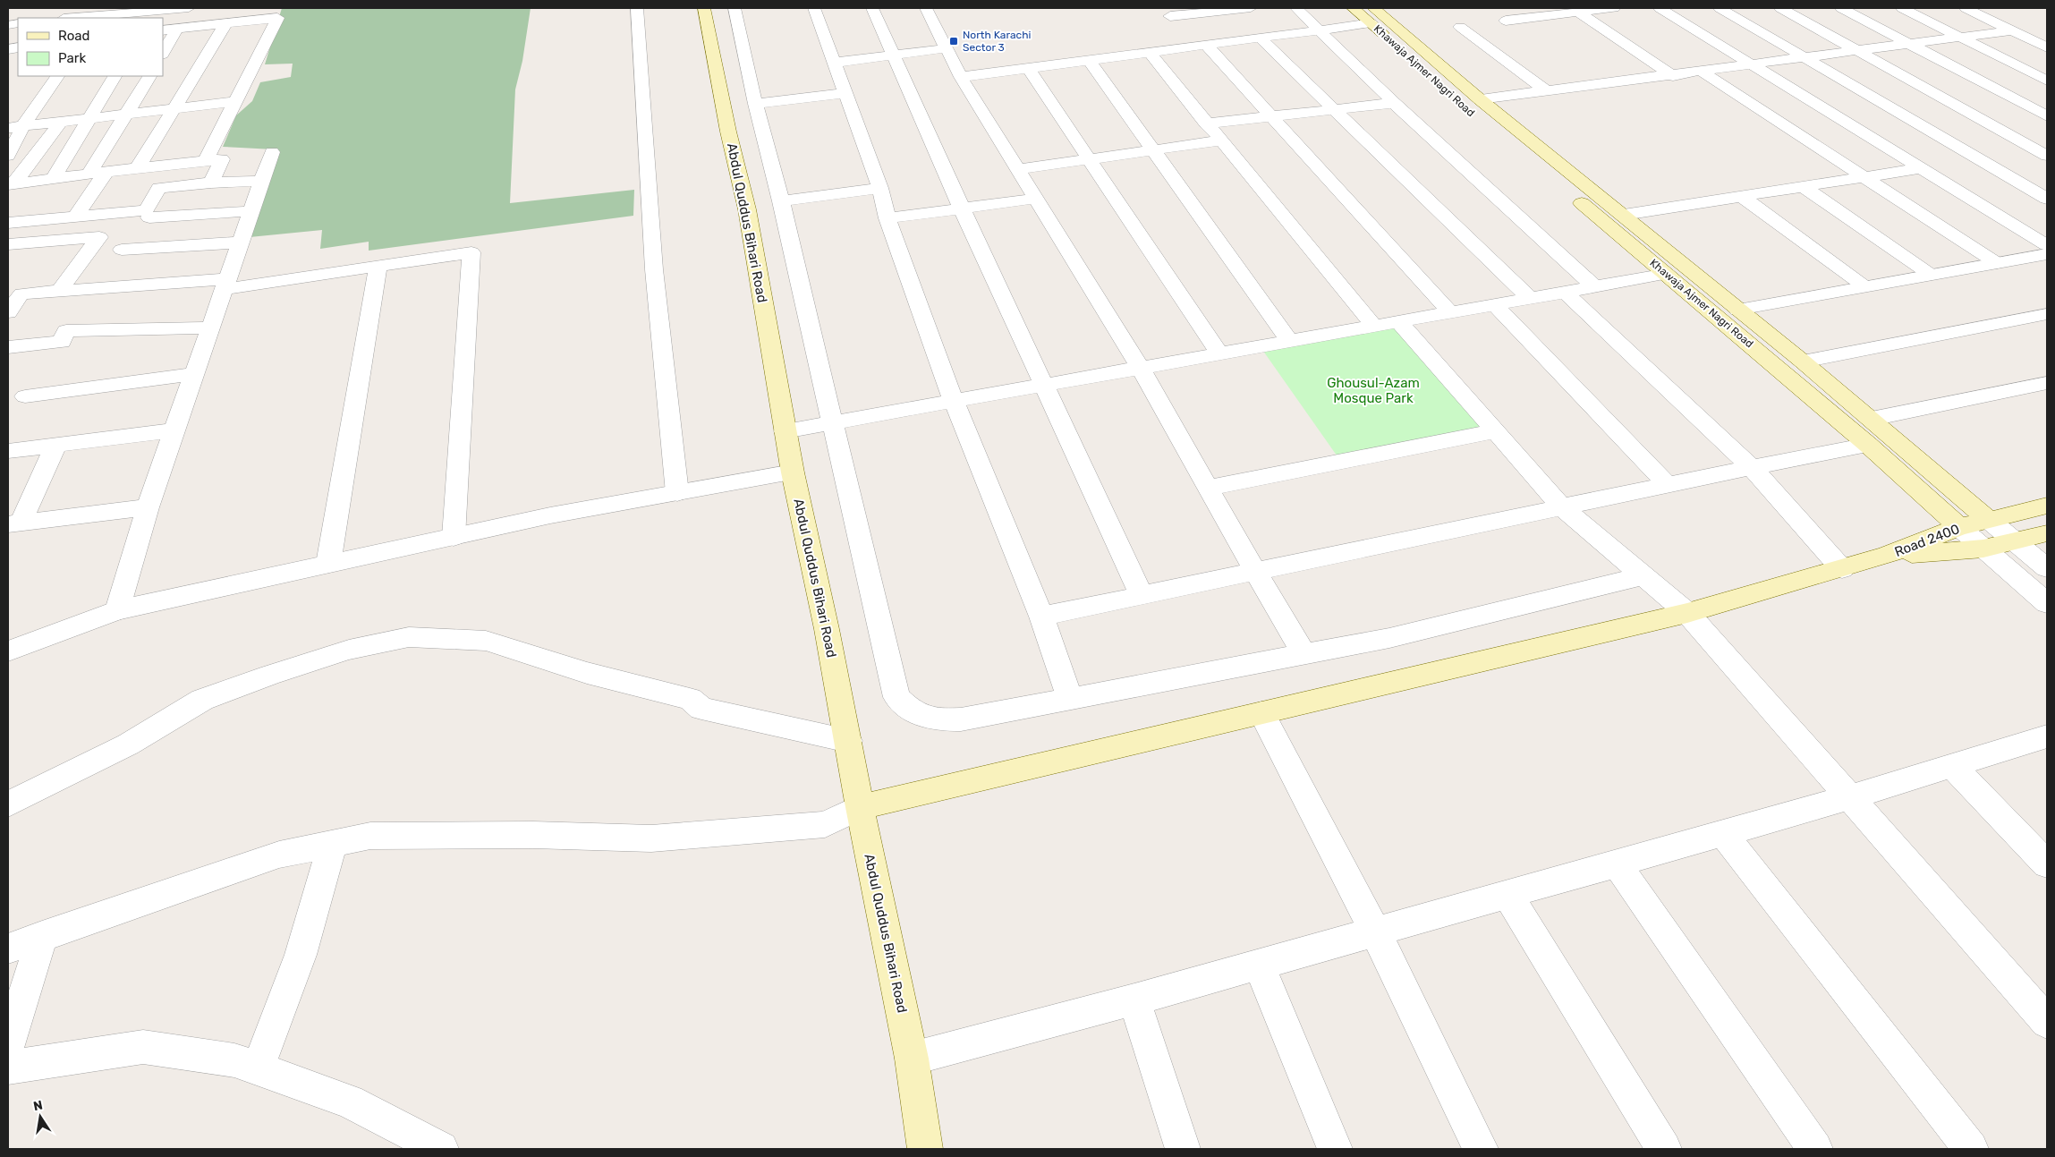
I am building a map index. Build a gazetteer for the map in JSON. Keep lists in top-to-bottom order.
{
  "streets": {
    "main road": ["Khawaja Ajmer Nagri Road", "Abdul Quddus Bihari Road", "Road 2400"]
  },
  "crossings": [
    ["Khawaja Ajmer Nagri Road", "Road 2400"]
  ],
  "parks": ["Ghousul-Azam Mosque Park"],
  "places": {
    "transit": ["North Karachi Sector 3"]
  },
  "legend": ["Road", "Park"],
  "north": "top"
}
